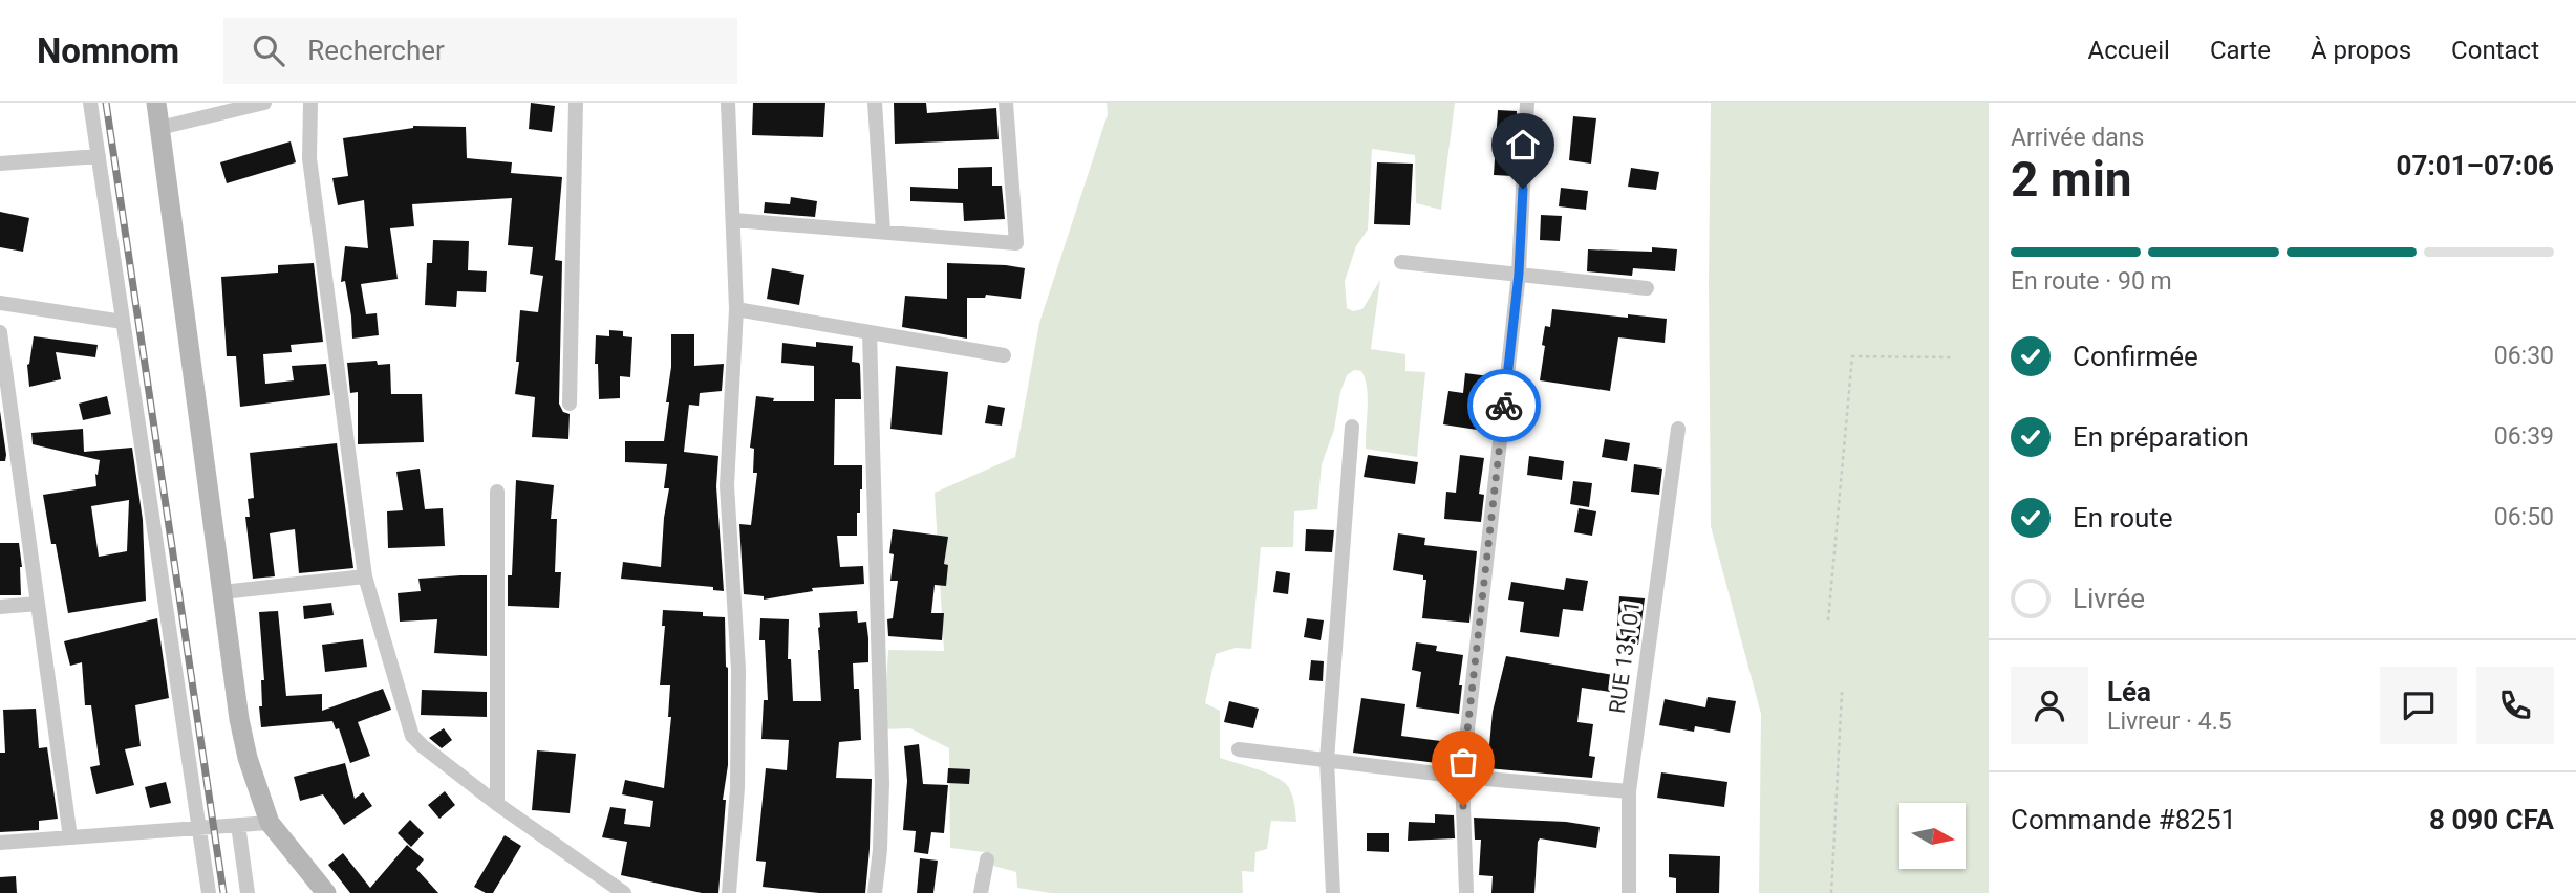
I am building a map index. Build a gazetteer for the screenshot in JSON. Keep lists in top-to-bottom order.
{
  "streets": {
    "street": ["RUE 13.101"]
  },
  "north": "right",
  "page": {
    "header": "Nomnom",
    "search": "Rechercher",
    "nav": [
      "Accueil",
      "Carte",
      "À propos",
      "Contact"
    ],
    "heading": ["2 min", "Arrivée dans", "07:01–07:06"],
    "panel": [
      "Léa",
      "Livreur · 4.5",
      "Commande #8251",
      "8 090 CFA"
    ],
    "bar": "En route · 90 m",
    "list": [
      ["Confirmée", "06:30"],
      ["En préparation", "06:39"],
      ["En route", "06:50"],
      "Livrée"
    ]
  }
}
